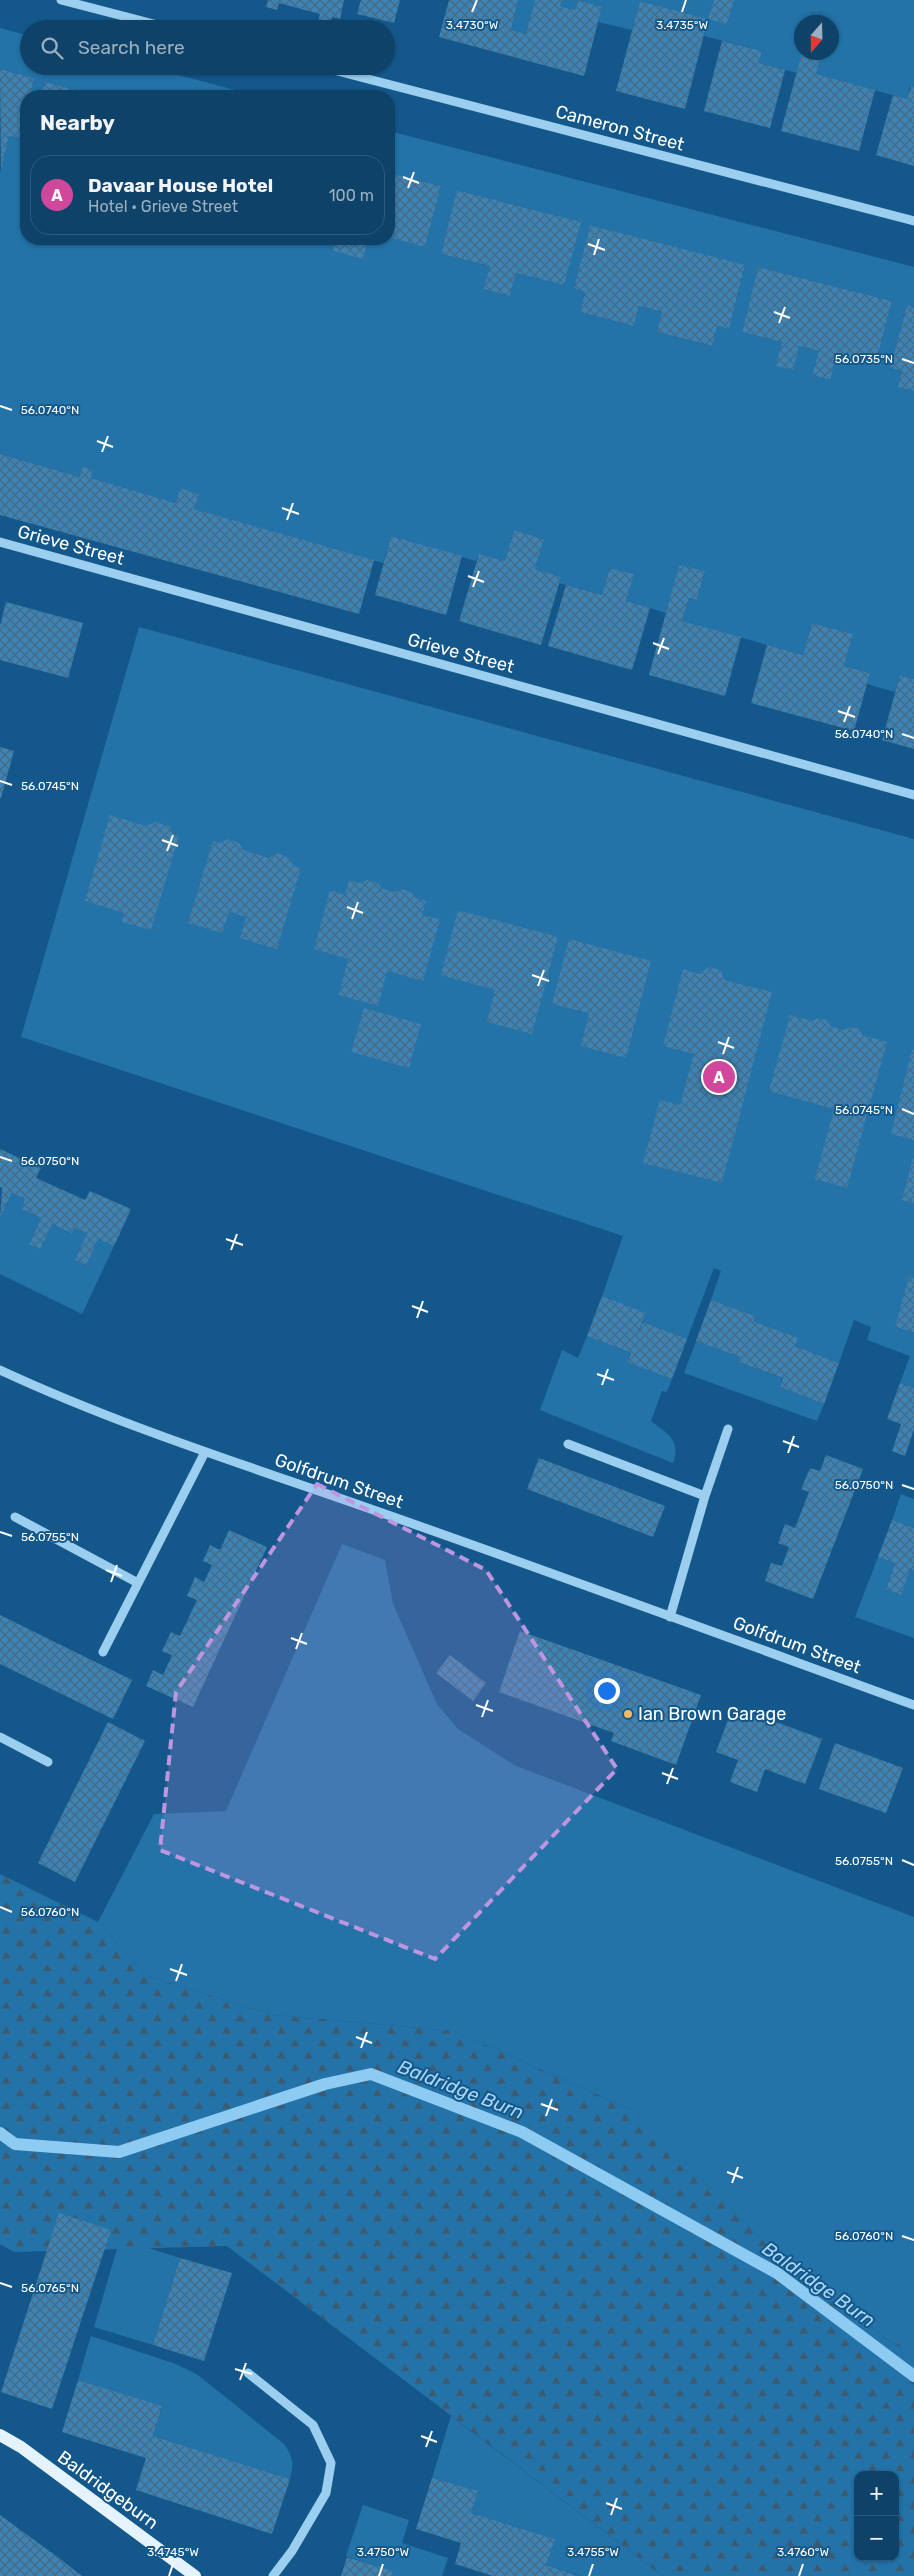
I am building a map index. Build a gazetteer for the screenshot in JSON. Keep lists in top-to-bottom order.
{
  "streets": {
    "main road": ["Baldridgeburn"],
    "street": ["Cameron Street", "Grieve Street", "Golfdrum Street"]
  },
  "water": ["Baldridge Burn"],
  "places": ["Ian Brown Garage"],
  "north": "bottom",
  "page": {
    "search": "Search here",
    "heading": "Nearby",
    "list": [
      {
        "mark": "A",
        "name": "Davaar House Hotel",
        "note": "Hotel · Grieve Street",
        "value": "100 m"
      }
    ],
    "pins": "A",
    "map_buttons": ["+", "−"]
  },
  "coordinates": [
    "3.4730°W",
    "3.4735°W",
    "56.0735°N",
    "56.0740°N",
    "56.0745°N",
    "56.0750°N",
    "56.0755°N",
    "56.0760°N",
    "56.0765°N",
    "3.4745°W",
    "3.4750°W",
    "3.4755°W",
    "3.4760°W"
  ]
}
